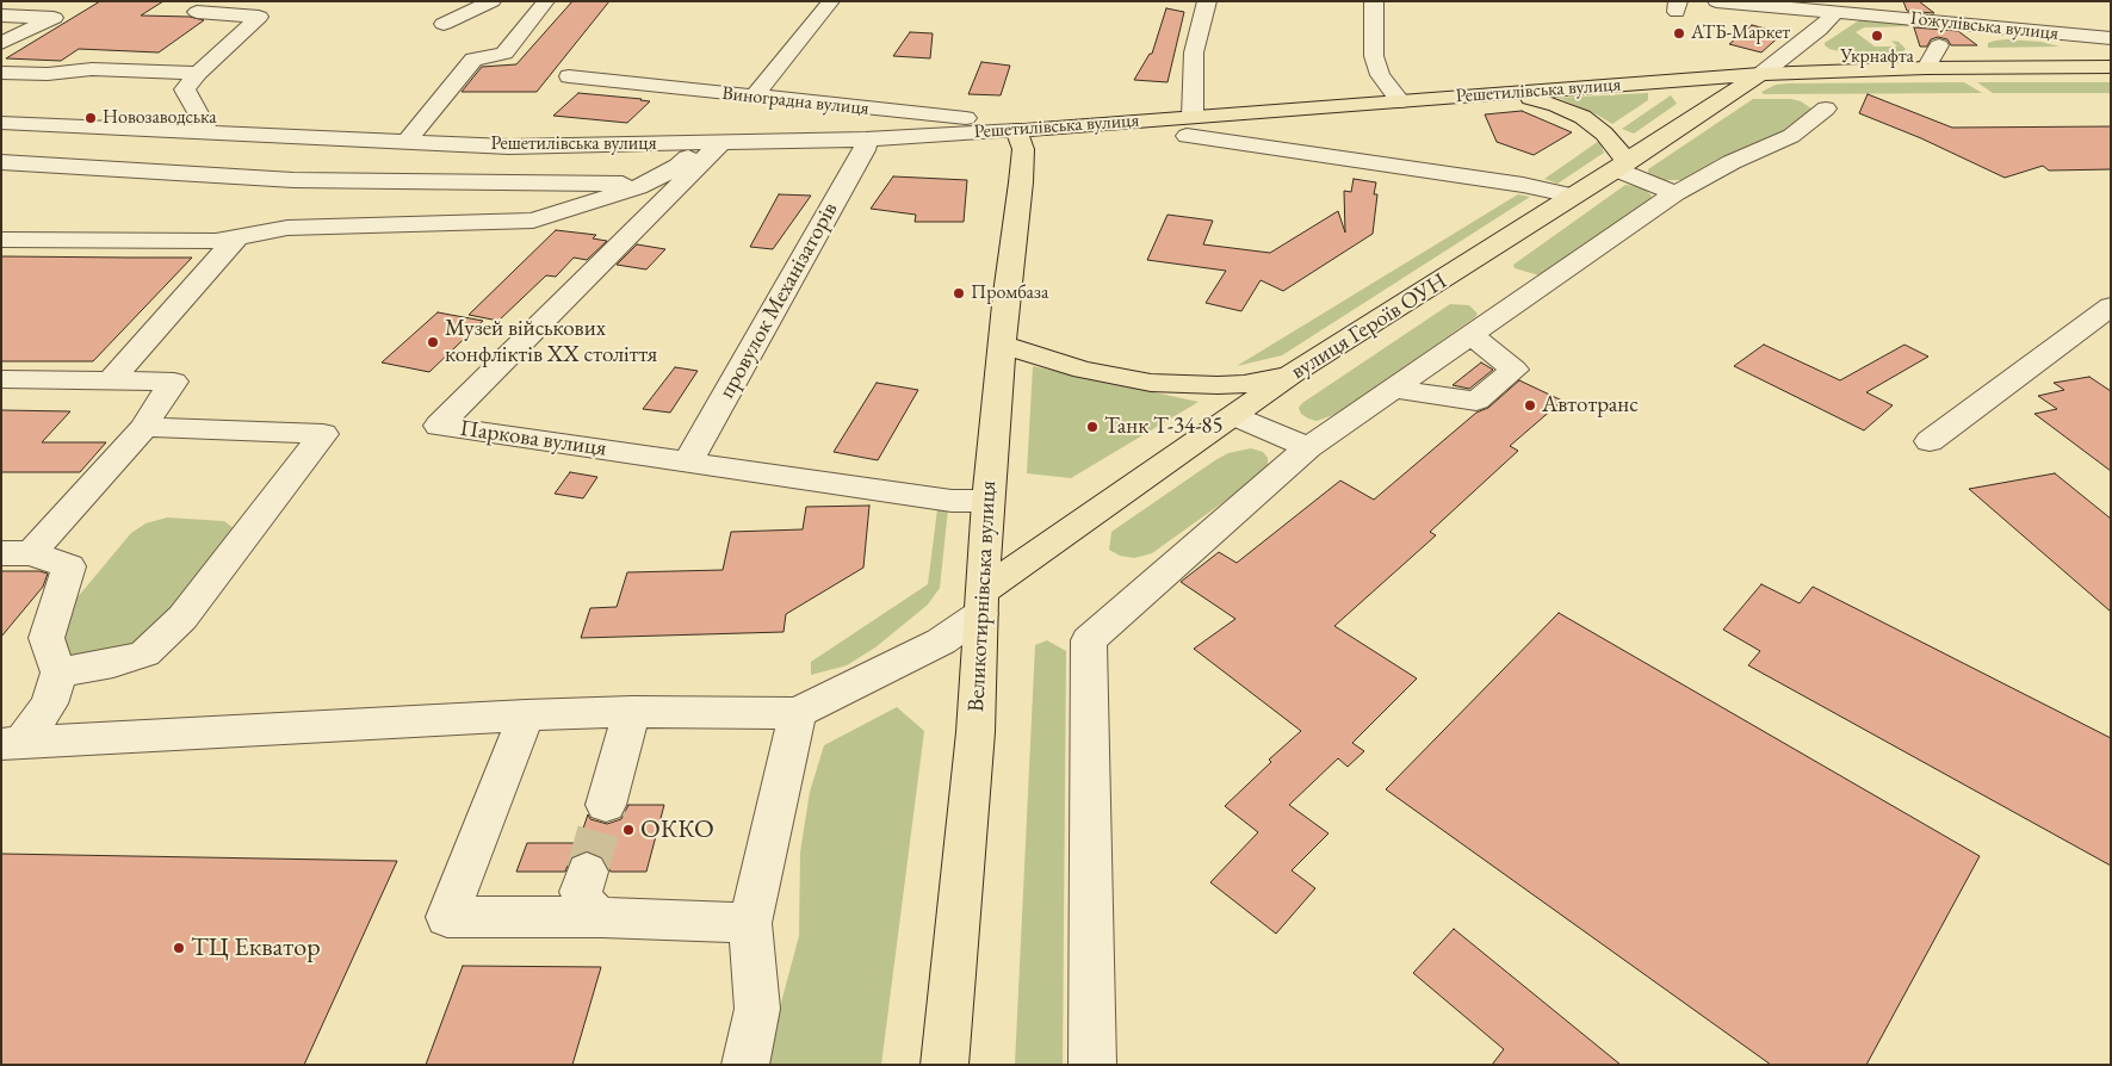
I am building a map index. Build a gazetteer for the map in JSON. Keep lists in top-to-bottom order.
{
  "streets": {
    "main road": ["Решетилівська вулиця", "вулиця Героїв ОУН", "Великотирнівська вулиця"],
    "street": [
      "Гожулівська вулиця",
      "Виноградна вулиця",
      "провулок Механізаторів",
      "Паркова вулиця"
    ]
  },
  "crossings": [
    ["Решетилівська вулиця", "Виноградна вулиця"],
    ["Решетилівська вулиця", "провулок Механізаторів"],
    ["Решетилівська вулиця", "вулиця Героїв ОУН"],
    ["Решетилівська вулиця", "Паркова вулиця"],
    ["Решетилівська вулиця", "Великотирнівська вулиця"],
    ["Виноградна вулиця", "Великотирнівська вулиця"],
    ["провулок Механізаторів", "Паркова вулиця"],
    ["вулиця Героїв ОУН", "Великотирнівська вулиця"],
    ["Паркова вулиця", "Великотирнівська вулиця"]
  ],
  "places": [
    "АТБ-Маркет",
    "Укрнафта",
    "Новозаводська",
    "Промбаза",
    "Музей військових конфліктів ХХ століття",
    "Автотранс",
    "Танк Т-34-85",
    "ОККО",
    "ТЦ Екватор"
  ]
}
